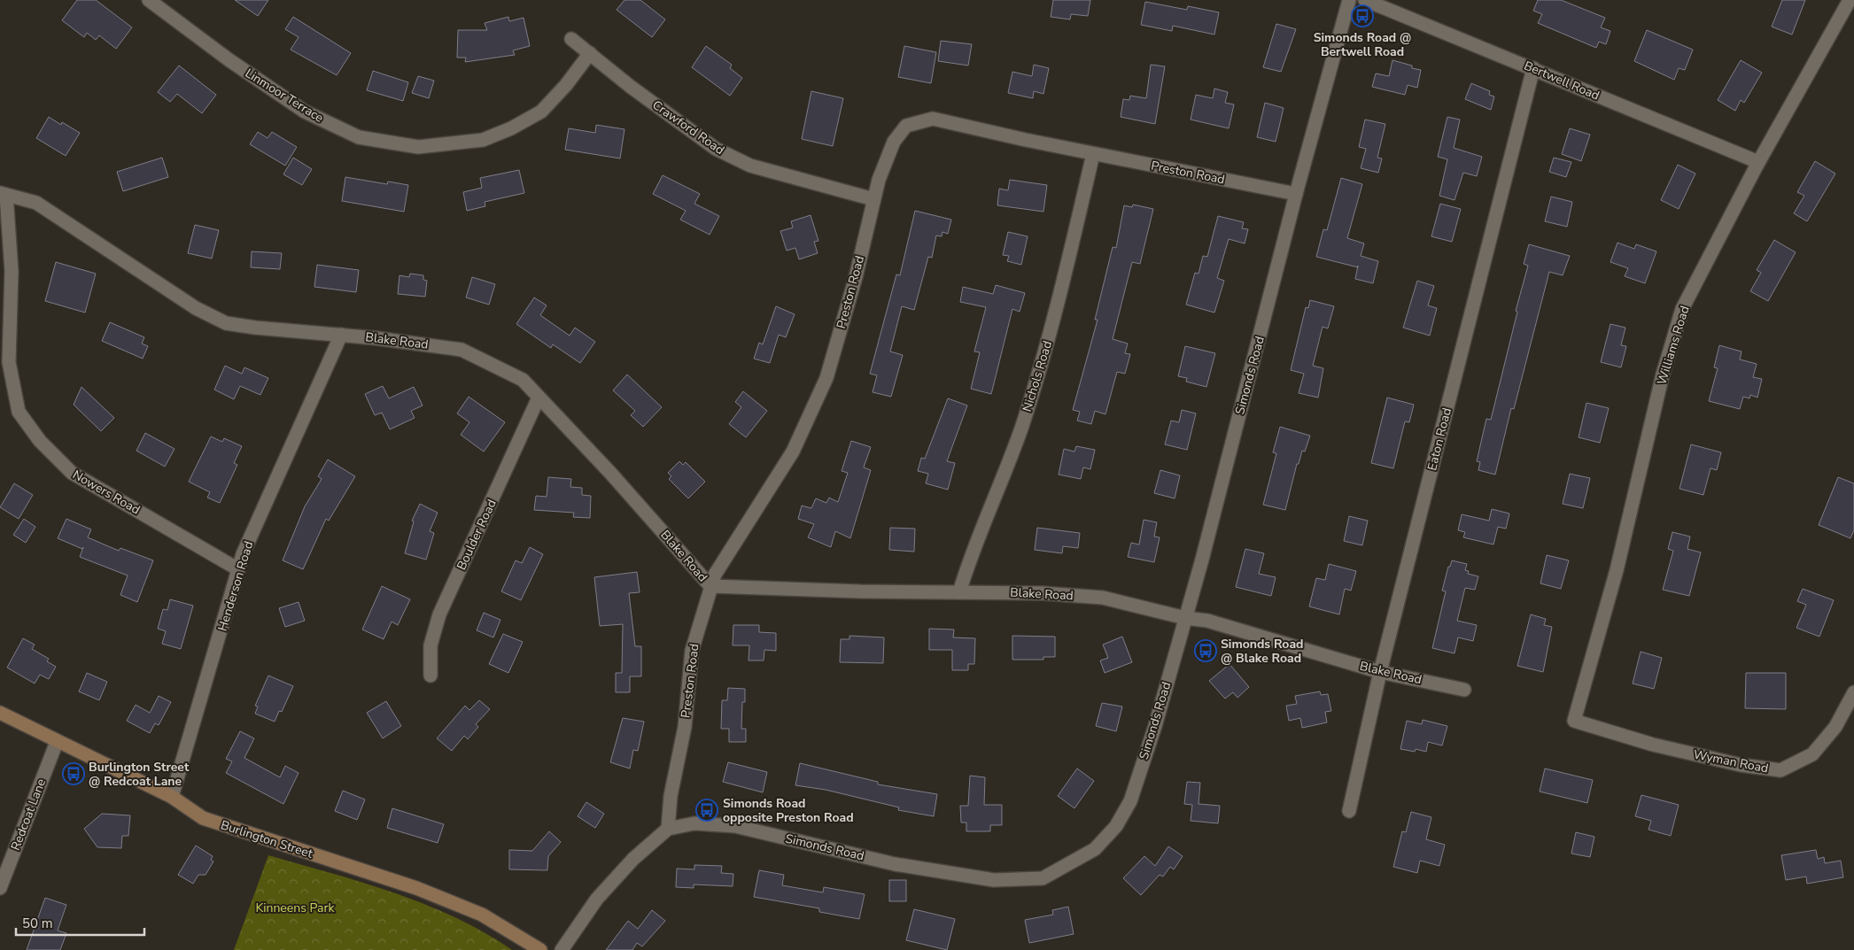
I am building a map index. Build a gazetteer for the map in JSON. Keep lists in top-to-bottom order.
{
  "streets": {
    "main road": ["Burlington Street"],
    "street": [
      "Bertwell Road",
      "Linmoor Terrace",
      "Crawford Road",
      "Preston Road",
      "Blake Road",
      "Williams Road",
      "Simonds Road",
      "Nichols Road",
      "Eaton Road",
      "Nowers Road",
      "Boulder Road",
      "Henderson Road",
      "Wyman Road",
      "Redcoat Lane"
    ]
  },
  "crossings": [
    ["Bertwell Road", "Williams Road"],
    ["Bertwell Road", "Eaton Road"],
    ["Linmoor Terrace", "Crawford Road"],
    ["Crawford Road", "Preston Road"],
    ["Preston Road", "Blake Road"],
    ["Preston Road", "Simonds Road"],
    ["Preston Road", "Nichols Road"],
    ["Blake Road", "Simonds Road"],
    ["Blake Road", "Nichols Road"],
    ["Blake Road", "Eaton Road"],
    ["Blake Road", "Nowers Road"],
    ["Blake Road", "Boulder Road"],
    ["Blake Road", "Henderson Road"],
    ["Williams Road", "Wyman Road"],
    ["Nowers Road", "Henderson Road"],
    ["Henderson Road", "Burlington Street"],
    ["Redcoat Lane", "Burlington Street"]
  ],
  "parks": ["Kinneens Park"],
  "places": {
    "bus stop": [
      "Simonds Road @ Bertwell Road",
      "Simonds Road @ Blake Road",
      "Burlington Street @ Redcoat Lane",
      "Simonds Road opposite Preston Road"
    ]
  },
  "scale_bar": "50 m"
}
